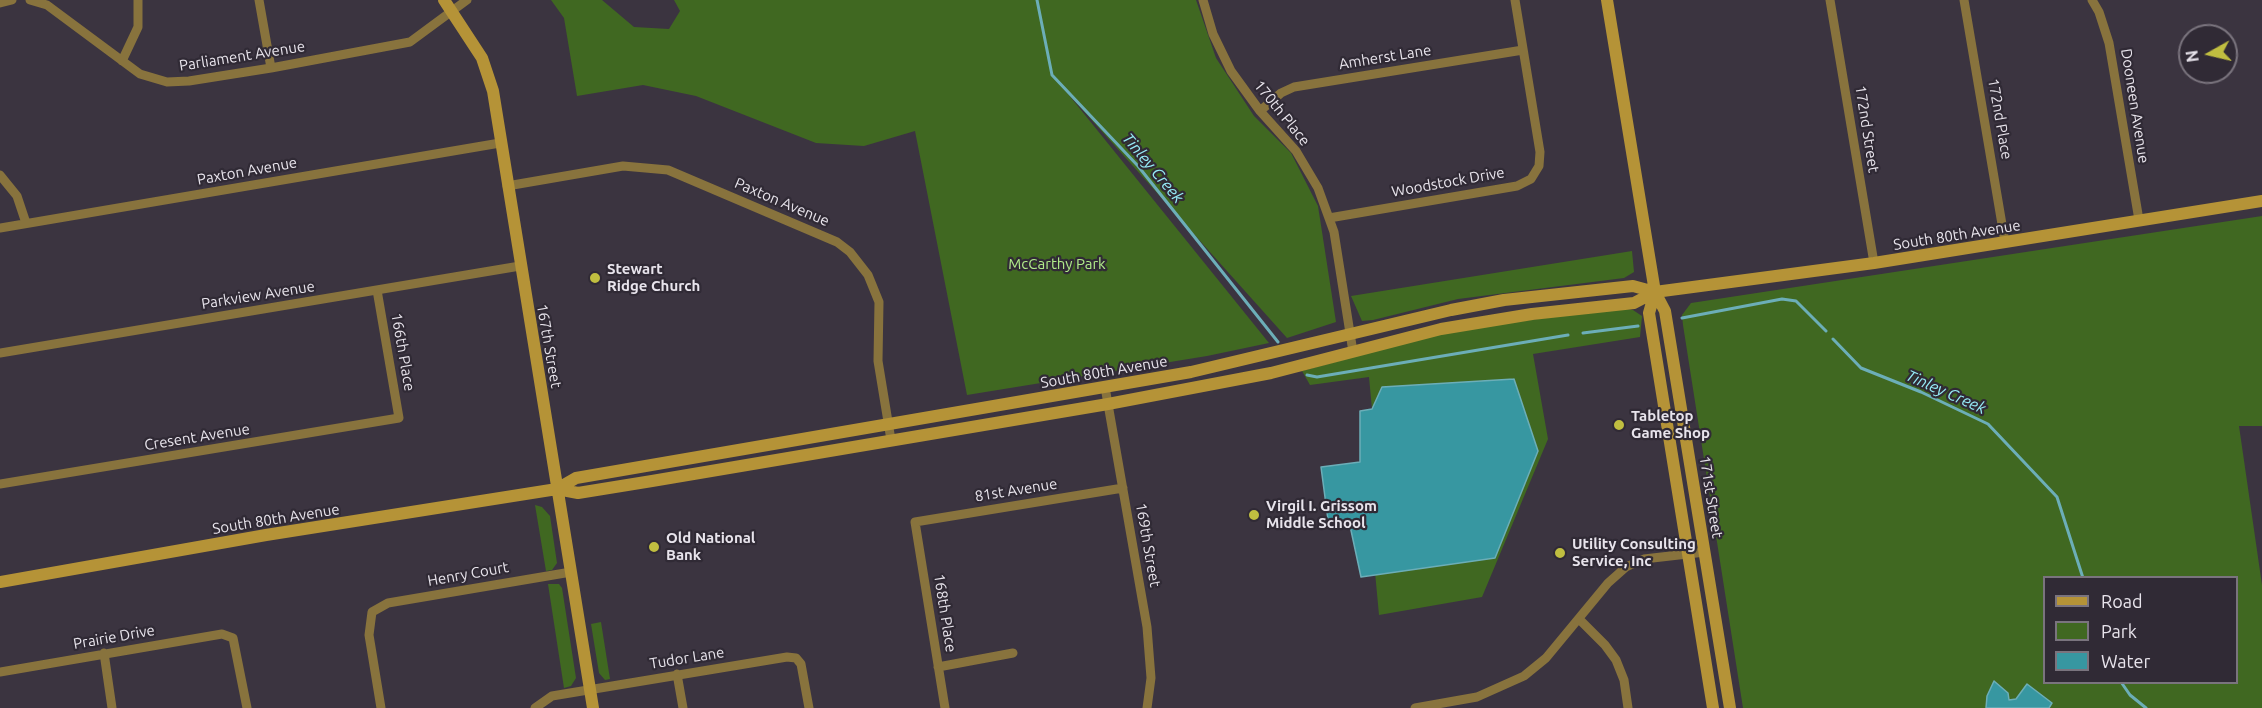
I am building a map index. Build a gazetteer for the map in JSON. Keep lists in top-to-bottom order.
{
  "streets": {
    "street": [
      "Parliament Avenue",
      "Amherst Lane",
      "Dooneen Avenue",
      "170th Place",
      "172nd Place",
      "172nd Street",
      "Paxton Avenue",
      "Woodstock Drive",
      "South 80th Avenue",
      "Parkview Avenue",
      "167th Street",
      "166th Place",
      "Cresent Avenue",
      "81st Avenue",
      "171st Street",
      "169th Street",
      "Henry Court",
      "168th Place",
      "Prairie Drive",
      "Tudor Lane"
    ]
  },
  "crossings": [
    ["Parliament Avenue", "167th Street"],
    ["Amherst Lane", "170th Place"],
    ["Amherst Lane", "Woodstock Drive"],
    ["Dooneen Avenue", "South 80th Avenue"],
    ["170th Place", "Woodstock Drive"],
    ["170th Place", "South 80th Avenue"],
    ["172nd Place", "South 80th Avenue"],
    ["172nd Street", "South 80th Avenue"],
    ["Paxton Avenue", "South 80th Avenue"],
    ["Paxton Avenue", "167th Street"],
    ["South 80th Avenue", "167th Street"],
    ["South 80th Avenue", "171st Street"],
    ["South 80th Avenue", "169th Street"],
    ["Parkview Avenue", "167th Street"],
    ["Parkview Avenue", "166th Place"],
    ["167th Street", "Henry Court"],
    ["167th Street", "Tudor Lane"],
    ["166th Place", "Cresent Avenue"],
    ["81st Avenue", "169th Street"],
    ["81st Avenue", "168th Place"]
  ],
  "water": ["Tinley Creek"],
  "parks": ["McCarthy Park"],
  "places": [
    "Stewart Ridge Church",
    "Tabletop Game Shop",
    "Virgil I. Grissom Middle School",
    "Old National Bank",
    "Utility Consulting Service, Inc"
  ],
  "legend": ["Road", "Park", "Water"],
  "north": "left"
}
